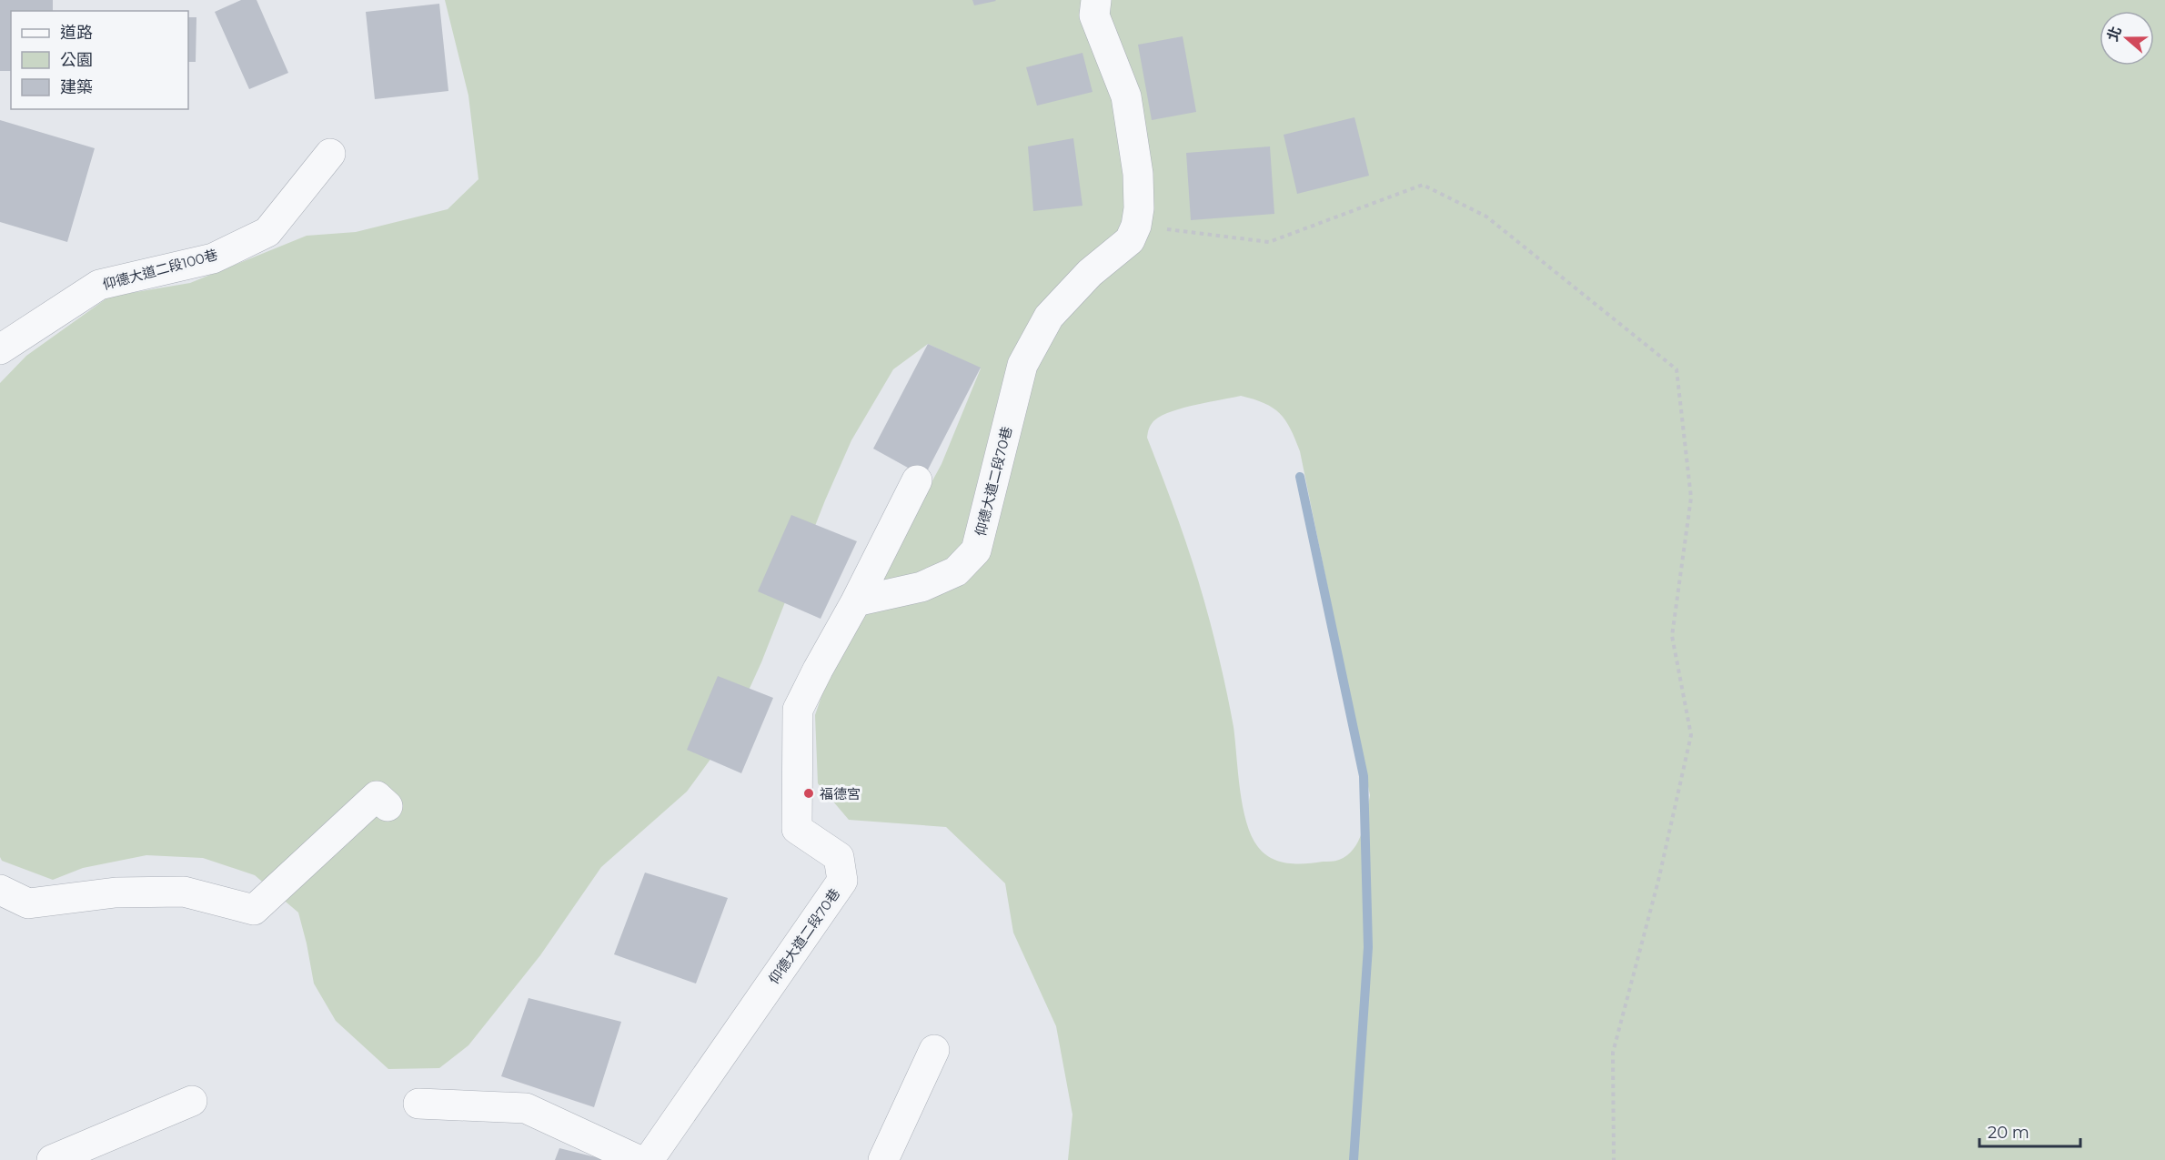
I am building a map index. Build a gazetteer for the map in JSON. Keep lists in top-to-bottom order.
{
  "streets": {
    "lane": ["仰德大道二段100巷", "仰德大道二段70巷"]
  },
  "places": ["福德宮"],
  "legend": ["道路", "公園", "建築"],
  "scale_bar": "20 m",
  "north": "left"
}
